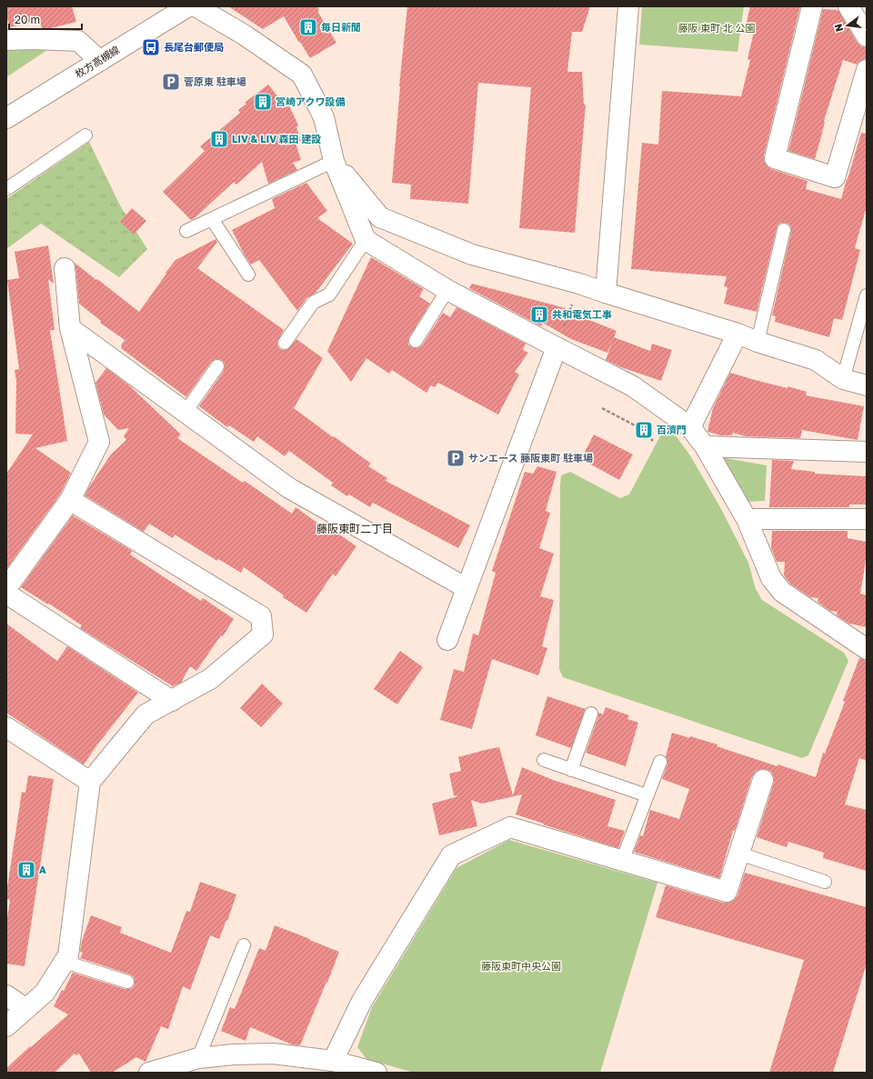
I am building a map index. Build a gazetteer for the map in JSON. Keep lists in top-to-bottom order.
{
  "streets": {
    "street": ["枚方高槻線"]
  },
  "districts": ["藤阪東町二丁目"],
  "parks": ["藤阪 東町 北 公園", "藤阪東町中央公園"],
  "places": {
    "building": [
      "毎日新聞",
      "宮崎アクワ設備",
      "LIV & LIV 森田 建設",
      "共和電気工事",
      "百濟門",
      "A"
    ],
    "bus stop": ["長尾台郵便局"],
    "parking": ["菅原東 駐車場", "サンエース 藤阪東町 駐車場"]
  },
  "scale_bar": "20 m",
  "north": "left"
}
